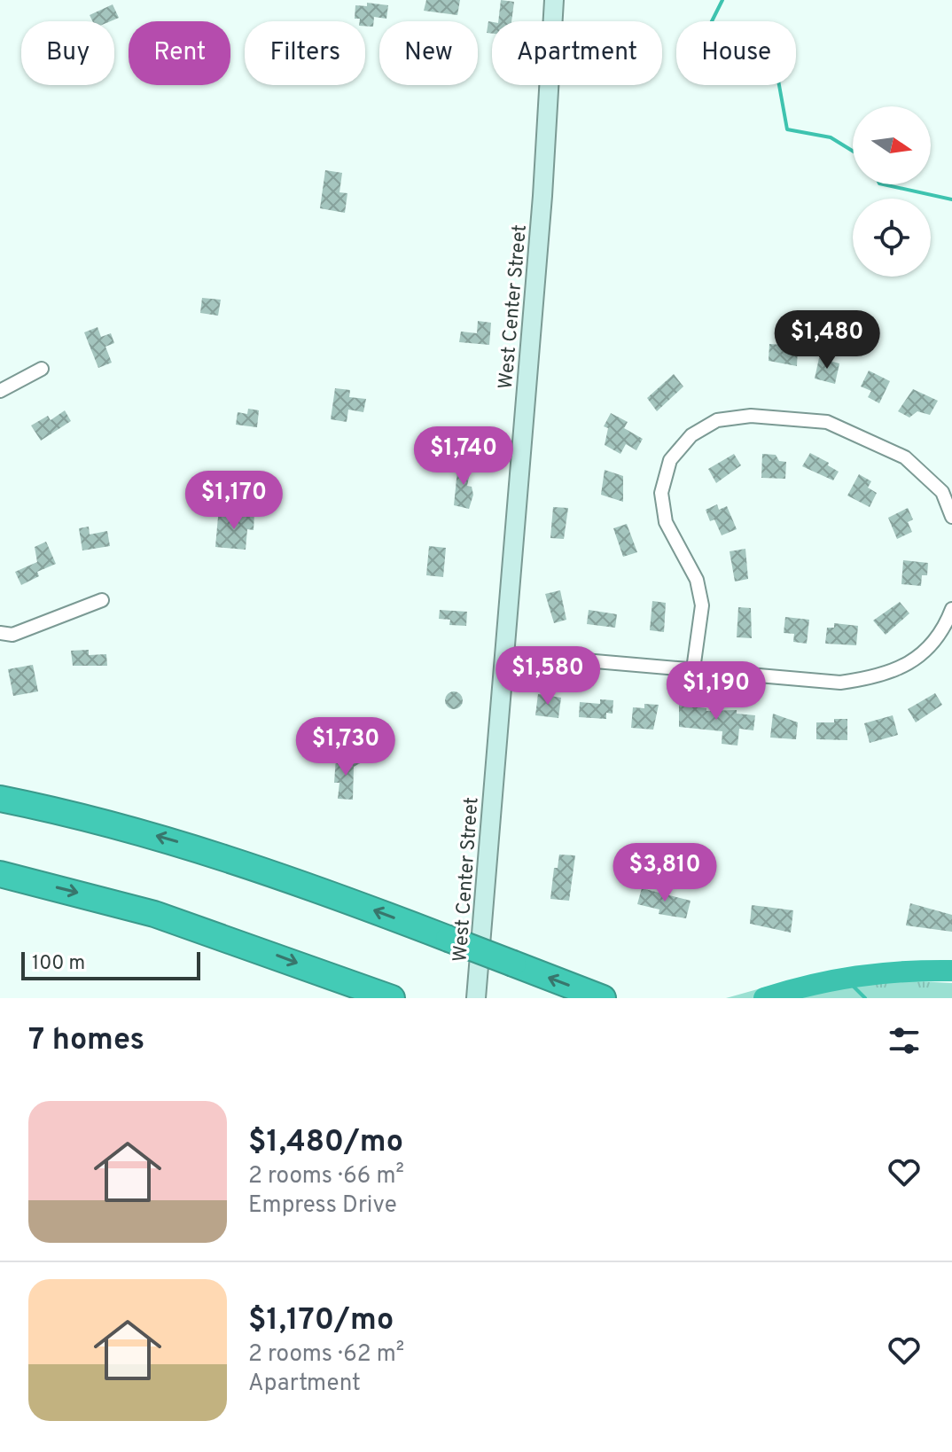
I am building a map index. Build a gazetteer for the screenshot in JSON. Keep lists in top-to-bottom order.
{
  "streets": {
    "street": ["West Center Street"]
  },
  "scale_bar": "100 m",
  "north": "right",
  "page": {
    "chip": [
      "Buy",
      "Rent",
      "Filters",
      "New",
      "Apartment",
      "House"
    ],
    "price": [
      "$1,480",
      "$1,740",
      "$1,170",
      "$1,580",
      "$1,190",
      "$1,730",
      "$3,810"
    ],
    "scale": "100 m",
    "heading": "7 homes",
    "list": [
      {
        "name": "$1,480/mo",
        "note": "2 rooms · 66 m² · Empress Drive"
      },
      {
        "name": "$1,170/mo",
        "note": "2 rooms · 62 m² · Apartment"
      }
    ]
  }
}
